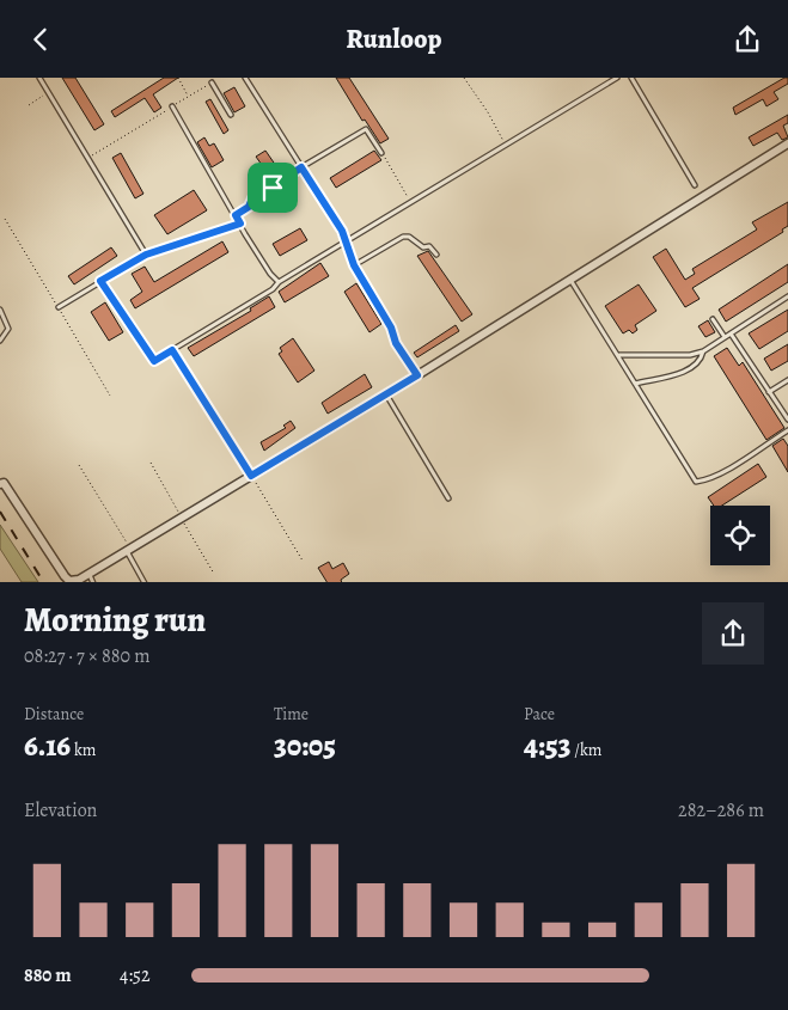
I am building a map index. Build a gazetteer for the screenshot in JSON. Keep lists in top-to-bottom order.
{
  "page": {
    "header": "Runloop",
    "heading": ["Morning run", "08:27 · 7 × 880 m"],
    "stats": [
      ["Distance", "6.16 km"],
      ["Time", "30:05"],
      ["Pace", "4:53 /km"]
    ],
    "chart": ["Elevation", "282–286 m"],
    "list": [
      {
        "name": "880 m",
        "note": "4:52"
      }
    ]
  }
}
